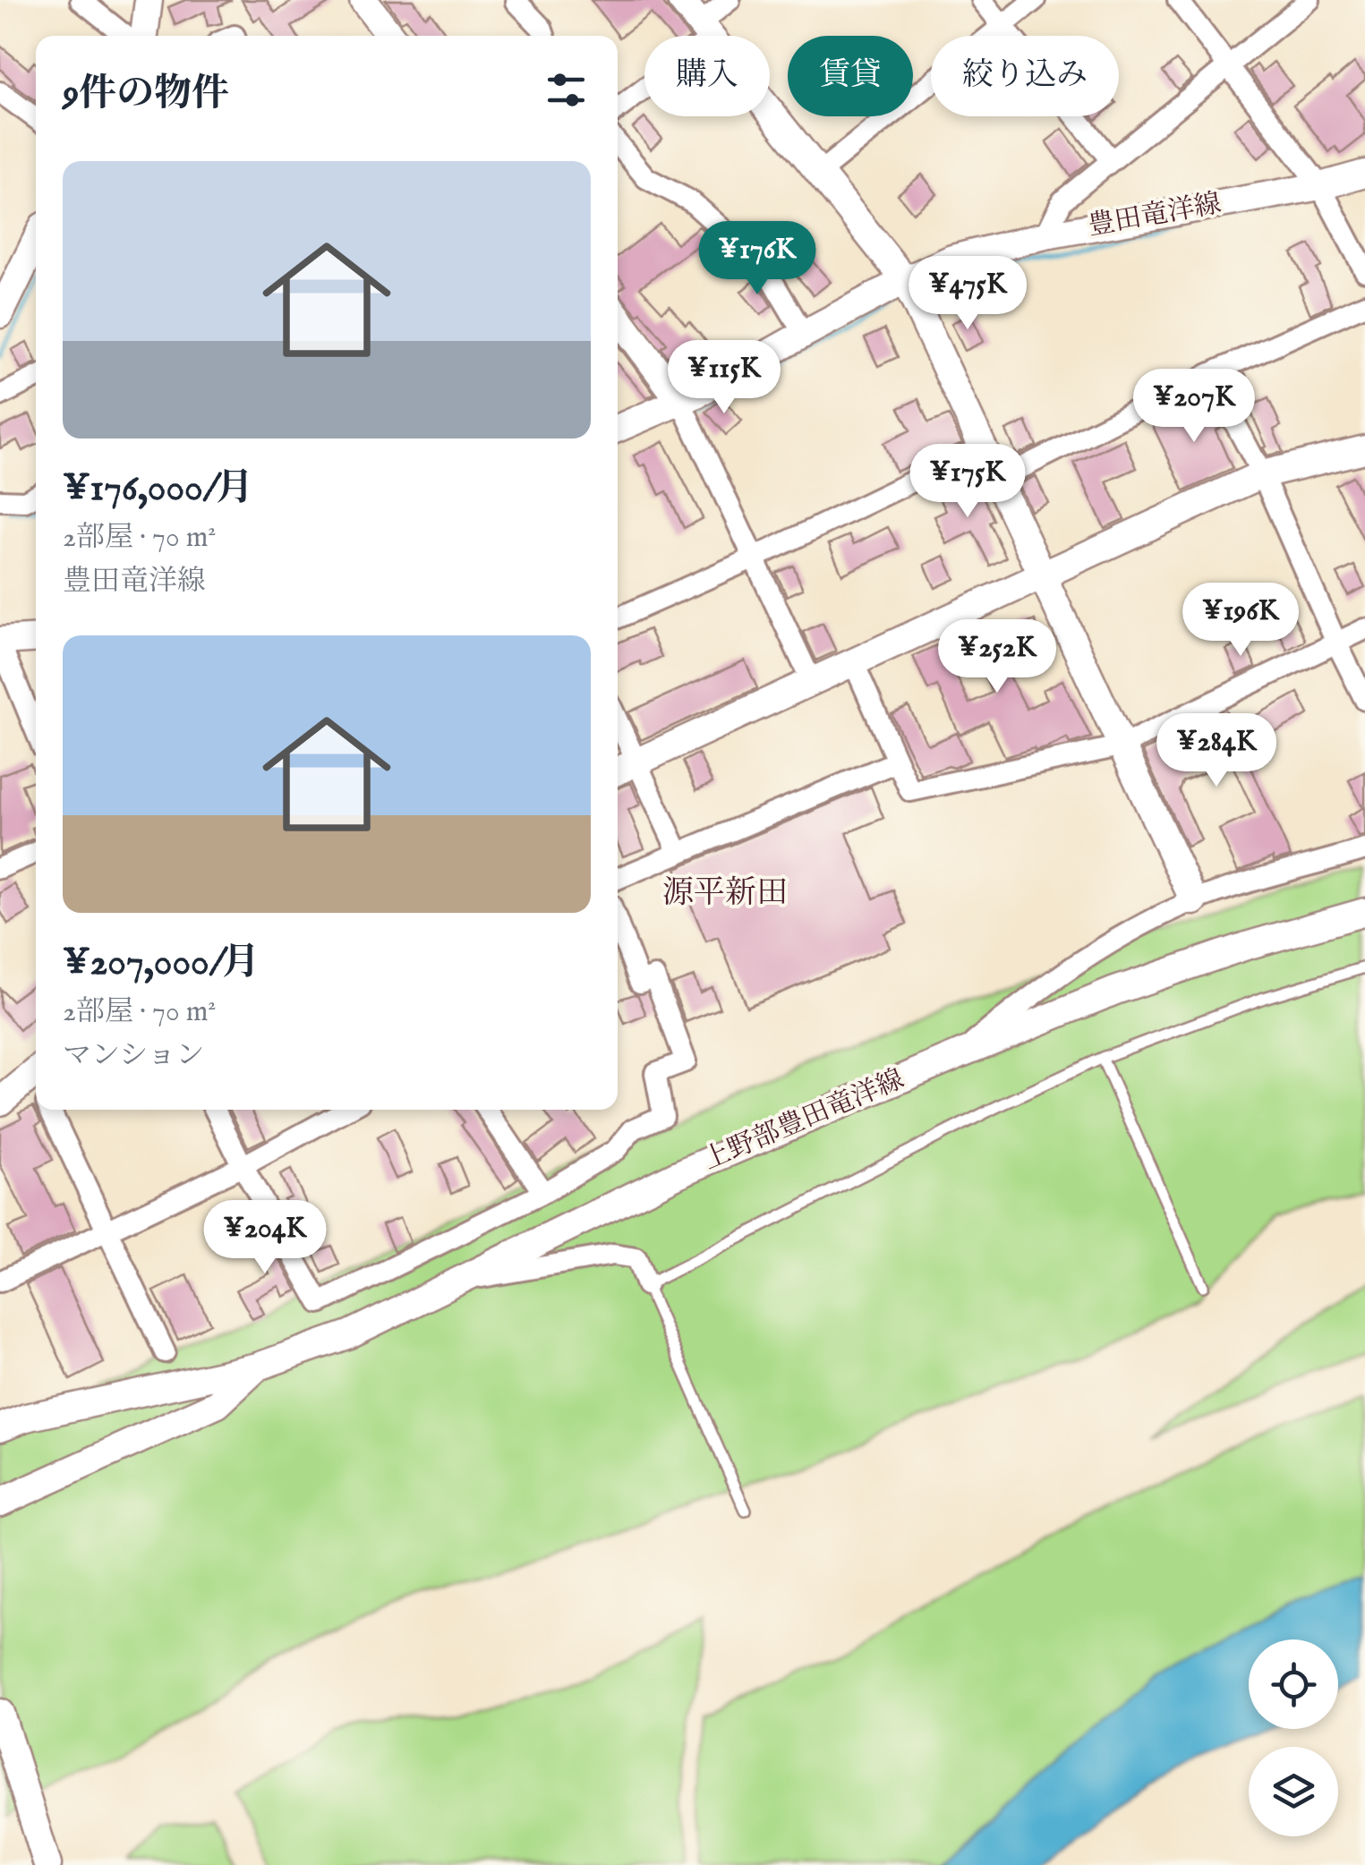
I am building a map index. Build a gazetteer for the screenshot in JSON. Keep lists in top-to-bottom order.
{
  "streets": {
    "main road": ["豊田竜洋線", "上野部豊田竜洋線"]
  },
  "districts": ["源平新田"],
  "page": {
    "chip": ["購入", "賃貸", "絞り込み"],
    "heading": "9件の物件",
    "list": [
      {
        "name": "¥176,000/月",
        "note": "2部屋 · 70 m² · 豊田竜洋線"
      },
      {
        "name": "¥207,000/月",
        "note": "2部屋 · 70 m² · マンション"
      }
    ],
    "price": [
      "¥176K",
      "¥475K",
      "¥115K",
      "¥207K",
      "¥175K",
      "¥196K",
      "¥252K",
      "¥284K",
      "¥204K"
    ]
  }
}
